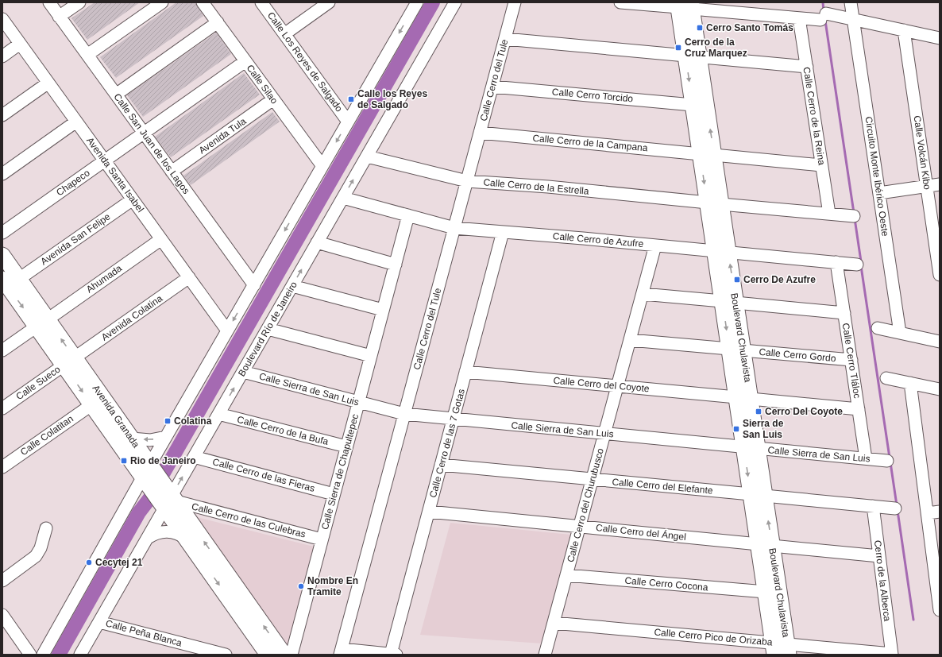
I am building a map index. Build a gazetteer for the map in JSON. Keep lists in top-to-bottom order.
{
  "streets": {
    "main road": ["Boulevard Chulavista", "Avenida Granada"],
    "street": [
      "Calle Los Reyes de Salgado",
      "Calle Cerro del Tule",
      "Calle Silao",
      "Calle Cerro Torcido",
      "Calle Cerro de la Reina",
      "Avenida Tula",
      "Calle Cerro de la Campana",
      "Calle San Juan de los Lagos",
      "Calle Volcán Kibo",
      "Avenida Santa Isabel",
      "Circuito Monte Ibérico Oeste",
      "Chapeco",
      "Calle Cerro de la Estrella",
      "Avenida San Felipe",
      "Calle Cerro de Azufre",
      "Ahumada",
      "Avenida Colatina",
      "Boulevard Río de Janeiro",
      "Calle Cerro Gordo",
      "Calle Cerro Tláloc",
      "Calle Sueco",
      "Calle Cerro del Coyote",
      "Calle Sierra de San Luis",
      "Calle Cerro de la Bufa",
      "Calle Colatitan",
      "Calle Cerro de las 7 Gotas",
      "Calle Sierra de Chapultepec",
      "Calle Cerro de las Fieras",
      "Calle Cerro del Elefante",
      "Calle Cerro del Churubusco",
      "Calle Cerro de las Culebras",
      "Calle Cerro del Ángel",
      "Cerro de la Alberca",
      "Calle Cerro Cocona",
      "Calle Peña Blanca",
      "Calle Cerro Pico de Orizaba"
    ]
  },
  "crossings": [
    ["Calle Cerro del Tule", "Calle Cerro Torcido"],
    ["Calle Cerro del Tule", "Calle Cerro de la Campana"],
    ["Calle Cerro del Tule", "Calle Cerro de la Estrella"],
    ["Calle Cerro del Tule", "Calle Cerro de Azufre"],
    ["Calle Cerro del Tule", "Calle Sierra de San Luis"],
    ["Calle Silao", "Avenida Tula"],
    ["Calle Cerro Torcido", "Boulevard Chulavista"],
    ["Calle Cerro de la Reina", "Calle Cerro de la Campana"],
    ["Avenida Tula", "Calle San Juan de los Lagos"],
    ["Calle Cerro de la Campana", "Boulevard Chulavista"],
    ["Calle San Juan de los Lagos", "Chapeco"],
    ["Avenida Santa Isabel", "Chapeco"],
    ["Avenida Santa Isabel", "Avenida San Felipe"],
    ["Avenida Santa Isabel", "Ahumada"],
    ["Avenida Santa Isabel", "Avenida Colatina"],
    ["Calle Cerro de la Estrella", "Boulevard Río de Janeiro"],
    ["Calle Cerro de la Estrella", "Boulevard Chulavista"],
    ["Avenida San Felipe", "Avenida Granada"],
    ["Calle Cerro de Azufre", "Boulevard Río de Janeiro"],
    ["Calle Cerro de Azufre", "Boulevard Chulavista"],
    ["Calle Cerro de Azufre", "Calle Cerro Tláloc"],
    ["Calle Cerro de Azufre", "Calle Cerro de las 7 Gotas"],
    ["Calle Cerro de Azufre", "Calle Sierra de Chapultepec"],
    ["Calle Cerro de Azufre", "Calle Cerro del Churubusco"],
    ["Ahumada", "Avenida Granada"],
    ["Avenida Colatina", "Calle Sueco"],
    ["Avenida Colatina", "Avenida Granada"],
    ["Boulevard Río de Janeiro", "Calle Sierra de San Luis"],
    ["Boulevard Río de Janeiro", "Avenida Granada"],
    ["Boulevard Río de Janeiro", "Calle Cerro de la Bufa"],
    ["Boulevard Río de Janeiro", "Calle Cerro de las Fieras"],
    ["Boulevard Río de Janeiro", "Calle Cerro de las Culebras"],
    ["Boulevard Río de Janeiro", "Calle Peña Blanca"],
    ["Boulevard Chulavista", "Calle Cerro Gordo"],
    ["Boulevard Chulavista", "Calle Cerro del Coyote"],
    ["Boulevard Chulavista", "Calle Sierra de San Luis"],
    ["Boulevard Chulavista", "Calle Cerro del Elefante"],
    ["Boulevard Chulavista", "Calle Cerro del Ángel"],
    ["Boulevard Chulavista", "Calle Cerro Cocona"],
    ["Boulevard Chulavista", "Calle Cerro Pico de Orizaba"],
    ["Calle Cerro Gordo", "Calle Cerro Tláloc"],
    ["Calle Cerro Gordo", "Calle Cerro del Churubusco"],
    ["Calle Cerro Tláloc", "Calle Cerro del Coyote"],
    ["Calle Cerro Tláloc", "Calle Sierra de San Luis"],
    ["Calle Sueco", "Avenida Granada"],
    ["Calle Cerro del Coyote", "Calle Cerro de las 7 Gotas"],
    ["Calle Cerro del Coyote", "Calle Cerro del Churubusco"],
    ["Calle Sierra de San Luis", "Calle Cerro de las 7 Gotas"],
    ["Calle Sierra de San Luis", "Calle Sierra de Chapultepec"],
    ["Calle Sierra de San Luis", "Calle Cerro del Churubusco"],
    ["Avenida Granada", "Calle Colatitan"],
    ["Avenida Granada", "Calle Cerro de las Culebras"],
    ["Calle Cerro de la Bufa", "Calle Sierra de Chapultepec"],
    ["Calle Cerro de las 7 Gotas", "Calle Cerro del Elefante"],
    ["Calle Cerro de las 7 Gotas", "Calle Cerro del Ángel"],
    ["Calle Sierra de Chapultepec", "Calle Cerro de las Fieras"],
    ["Calle Sierra de Chapultepec", "Calle Cerro de las Culebras"],
    ["Calle Cerro del Elefante", "Calle Cerro del Churubusco"],
    ["Calle Cerro del Elefante", "Cerro de la Alberca"],
    ["Calle Cerro del Churubusco", "Calle Cerro del Ángel"],
    ["Calle Cerro del Churubusco", "Calle Cerro Cocona"],
    ["Calle Cerro del Churubusco", "Calle Cerro Pico de Orizaba"],
    ["Calle Cerro del Ángel", "Cerro de la Alberca"],
    ["Cerro de la Alberca", "Calle Cerro Pico de Orizaba"]
  ],
  "places": {
    "transit": [
      "Cerro Santo Tomás",
      "Cerro de la Cruz Marquez",
      "Calle los Reyes de Salgado",
      "Cerro De Azufre",
      "Cerro Del Coyote",
      "Colatina",
      "Sierra de San Luis",
      "Rio de Janeiro"
    ],
    "other": ["Cecytej 21", "Nombre En Tramite"]
  }
}
